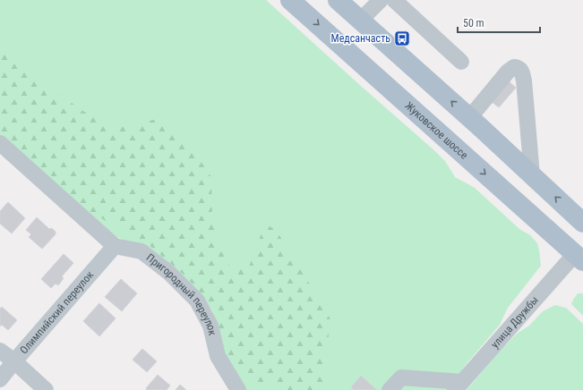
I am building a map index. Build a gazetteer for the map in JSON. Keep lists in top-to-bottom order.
{
  "streets": {
    "main road": ["Жуковское шоссе"],
    "street": ["Пригородный переулок", "Олимпийский переулок", "улица Дружбы"]
  },
  "crossings": [
    ["Жуковское шоссе", "улица Дружбы"],
    ["Пригородный переулок", "Олимпийский переулок"]
  ],
  "places": {
    "bus stop": ["Медсанчасть"]
  },
  "scale_bar": "50 m"
}
